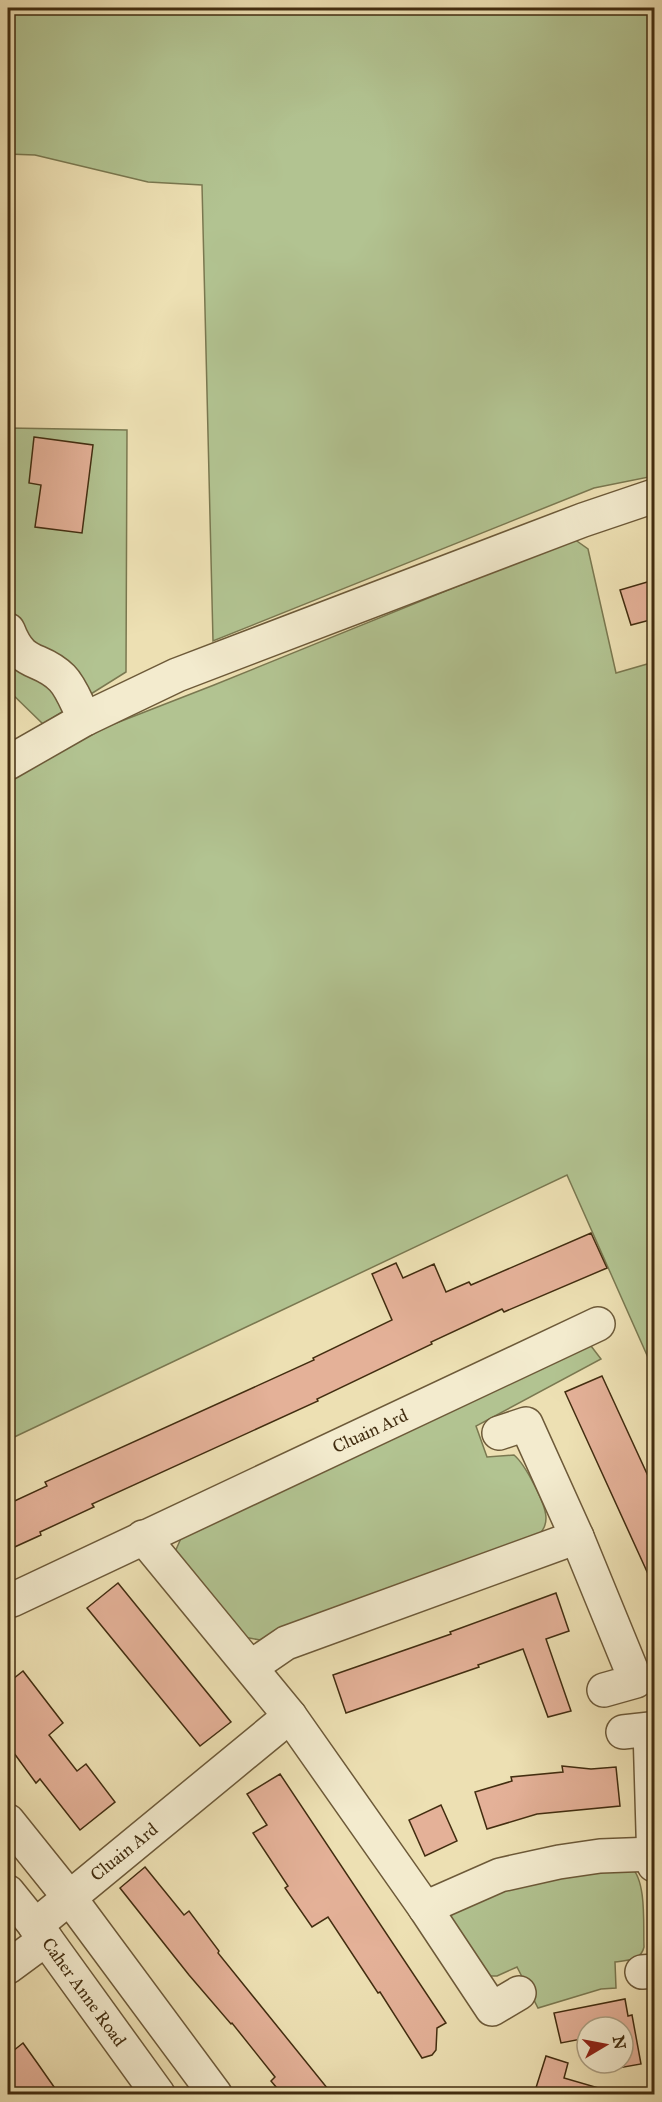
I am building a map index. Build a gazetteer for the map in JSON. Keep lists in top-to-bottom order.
{
  "streets": {
    "street": ["Cluain Ard", "Caher Anne Road"]
  },
  "crossings": [
    ["Cluain Ard", "Caher Anne Road"]
  ],
  "north": "right"
}
